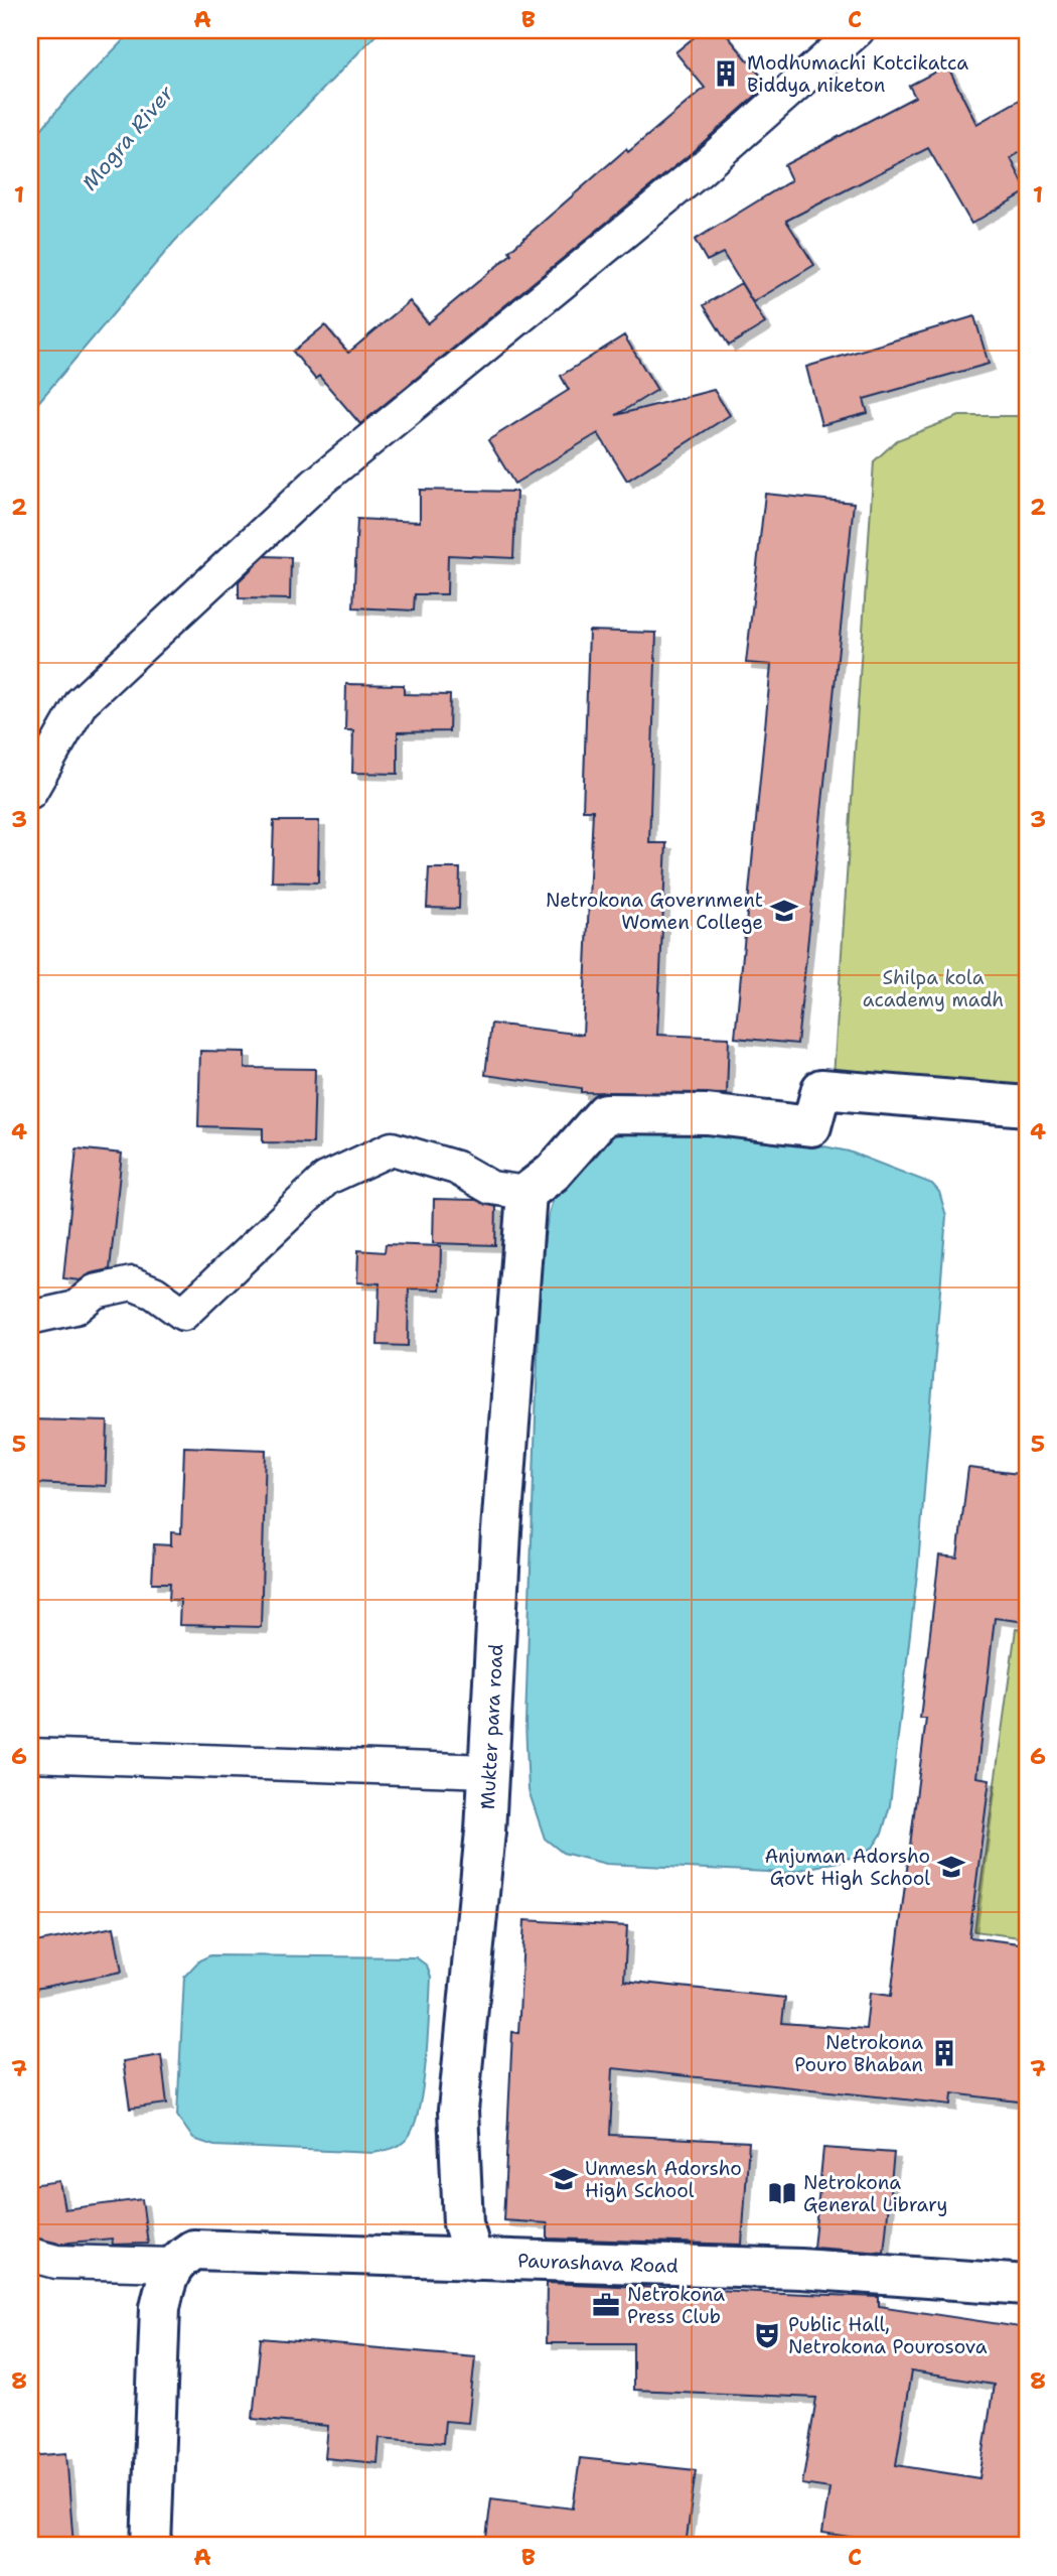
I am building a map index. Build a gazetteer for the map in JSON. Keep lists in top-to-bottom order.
{
  "streets": {
    "street": ["Mukter para road", "Paurashava Road"]
  },
  "crossings": [
    ["Mukter para road", "Paurashava Road"]
  ],
  "water": ["Mogra River"],
  "parks": ["Shilpa kola academy madh"],
  "places": {
    "building": ["Modhumachi Kotcikatca Biddya niketon", "Netrokona Pouro Bhaban"],
    "school or university": ["Netrokona Government Women College", "Anjuman Adorsho Govt High School", "Unmesh Adorsho High School"],
    "library": ["Netrokona General Library"],
    "office": ["Netrokona Press Club"],
    "theatre": ["Public Hall, Netrokona Pourosova"]
  },
  "grid": {
    "columns": ["A", "B", "C"],
    "rows": [
      "1",
      "2",
      "3",
      "4",
      "5",
      "6",
      "7",
      "8"
    ]
  }
}
